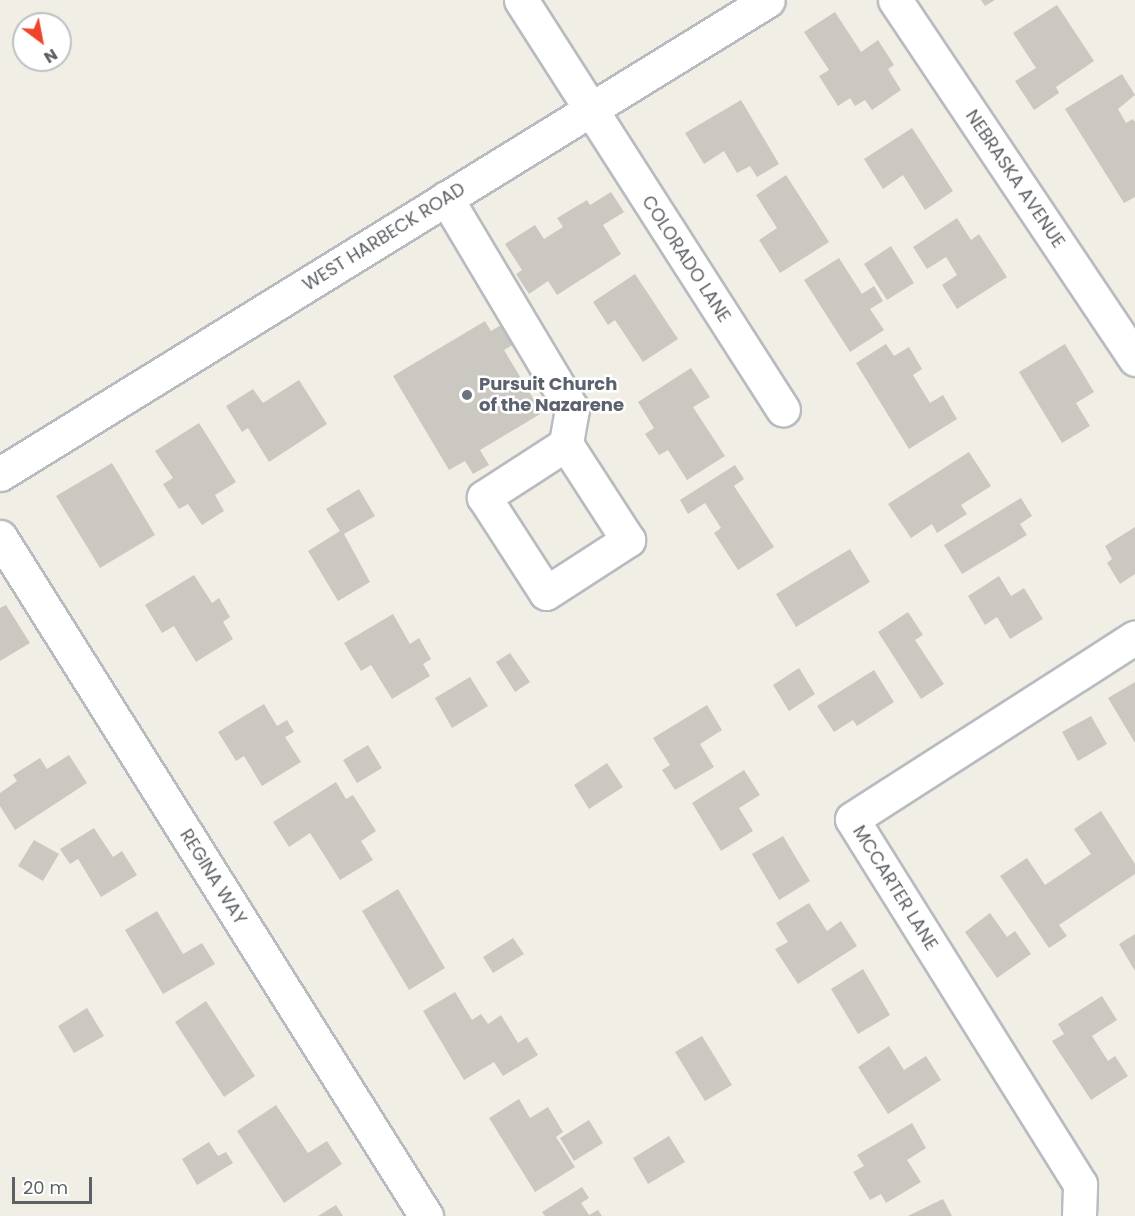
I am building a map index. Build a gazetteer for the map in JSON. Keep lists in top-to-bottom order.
{
  "streets": {
    "street": [
      "NEBRASKA AVENUE",
      "WEST HARBECK ROAD",
      "COLORADO LANE",
      "REGINA WAY",
      "MCCARTER LANE"
    ]
  },
  "crossings": [
    ["WEST HARBECK ROAD", "COLORADO LANE"]
  ],
  "places": ["Pursuit Church of the Nazarene"],
  "scale_bar": "20 m",
  "north": "bottom right"
}
